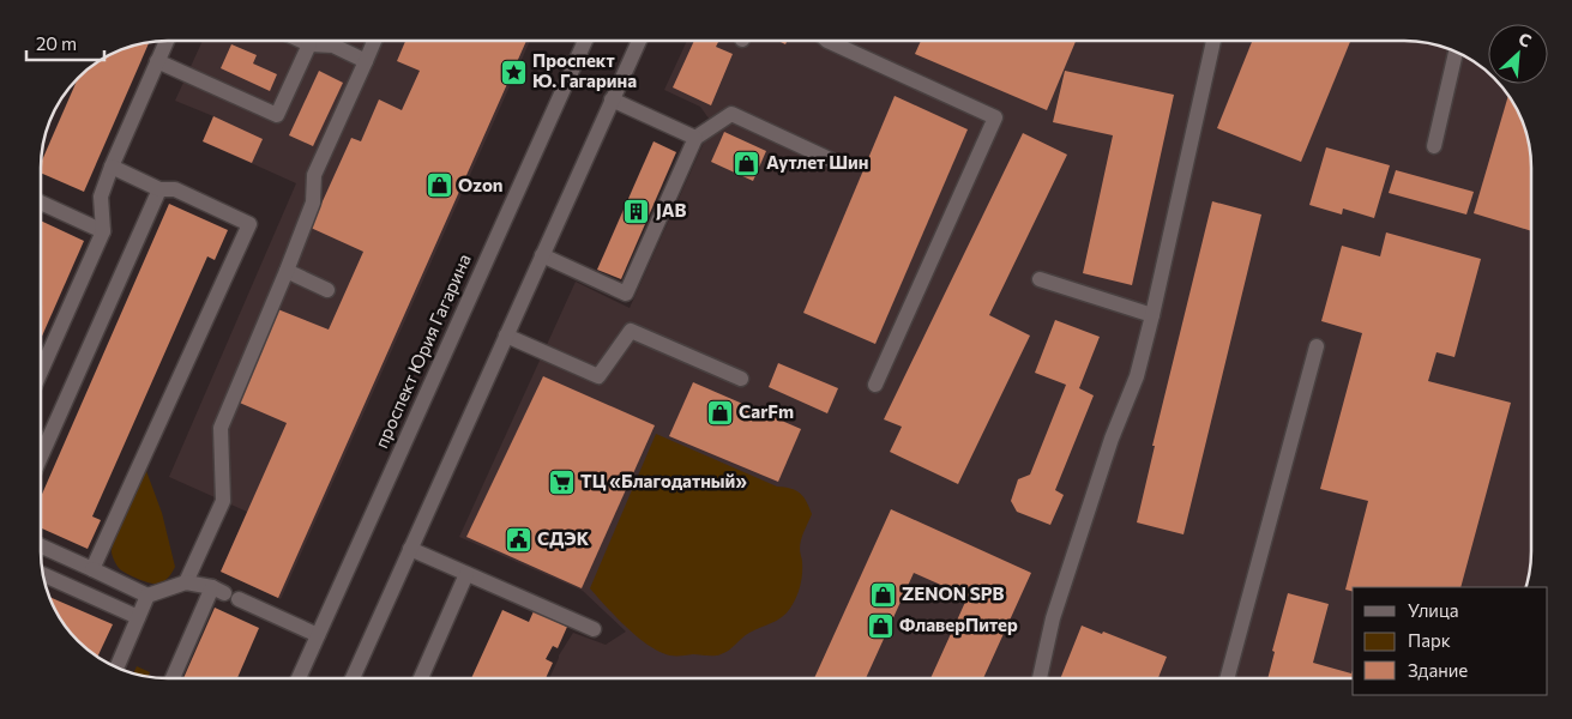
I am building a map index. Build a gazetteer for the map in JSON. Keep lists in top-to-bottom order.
{
  "streets": {
    "main road": ["проспект Юрия Гагарина"]
  },
  "places": {
    "place": ["Проспект Ю. Гагарина"],
    "shop": [
      "Аутлет Шин",
      "Ozon",
      "CarFm",
      "ZENON SPB",
      "ФлаверПитер"
    ],
    "building": ["JAB"],
    "supermarket": ["ТЦ «Благодатный»"],
    "public building": ["СДЭК"]
  },
  "legend": ["Улица", "Парк", "Здание"],
  "scale_bar": "20 m",
  "north": "top right"
}
